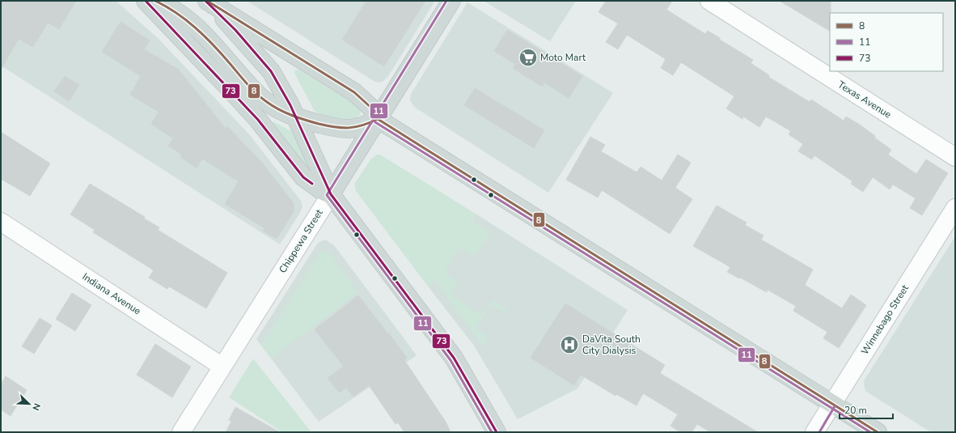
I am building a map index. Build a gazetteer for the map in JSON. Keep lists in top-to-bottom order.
{
  "streets": {
    "main road": ["Chippewa Street"],
    "street": ["Texas Avenue", "Indiana Avenue", "Winnebago Street"]
  },
  "crossings": [
    ["Chippewa Street", "Indiana Avenue"]
  ],
  "places": {
    "supermarket": ["Moto Mart"],
    "hospital": ["DaVita South City Dialysis"]
  },
  "lines": ["transit line 8", "transit line 11", "transit line 73"],
  "legend": ["8", "11", "73"],
  "scale_bar": "20 m",
  "north": "bottom right"
}
